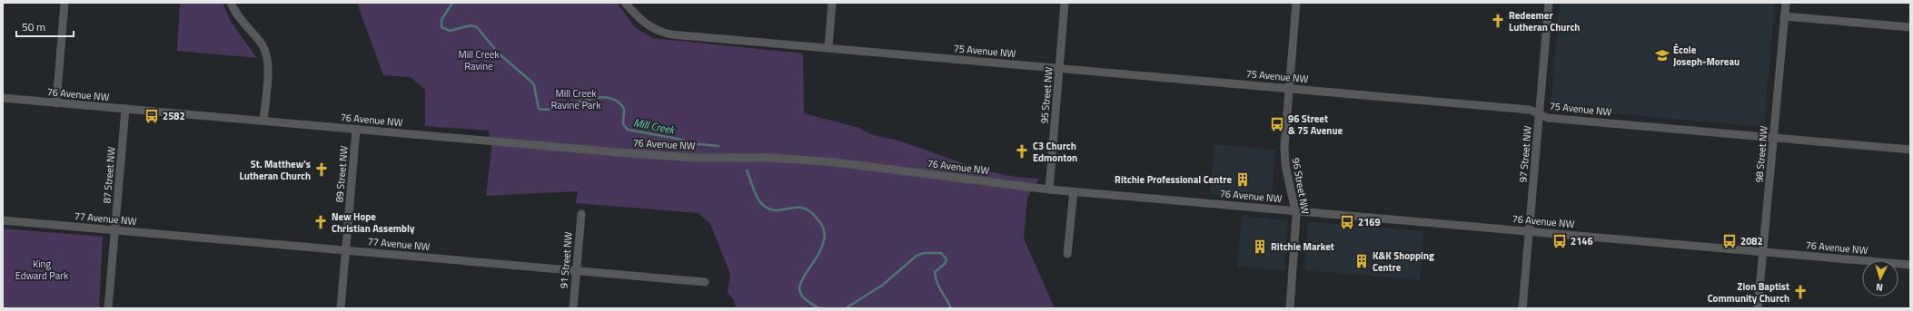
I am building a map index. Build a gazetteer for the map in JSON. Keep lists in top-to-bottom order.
{
  "streets": {
    "street": [
      "75 Avenue NW",
      "76 Avenue NW",
      "95 Street NW",
      "97 Street NW",
      "98 Street NW",
      "89 Street NW",
      "87 Street NW",
      "96 Street NW",
      "77 Avenue NW",
      "91 Street NW"
    ]
  },
  "crossings": [
    ["75 Avenue NW", "95 Street NW"],
    ["75 Avenue NW", "97 Street NW"],
    ["75 Avenue NW", "98 Street NW"],
    ["75 Avenue NW", "96 Street NW"],
    ["76 Avenue NW", "95 Street NW"],
    ["76 Avenue NW", "97 Street NW"],
    ["76 Avenue NW", "98 Street NW"],
    ["76 Avenue NW", "89 Street NW"],
    ["76 Avenue NW", "87 Street NW"],
    ["76 Avenue NW", "96 Street NW"],
    ["89 Street NW", "77 Avenue NW"],
    ["87 Street NW", "77 Avenue NW"],
    ["77 Avenue NW", "91 Street NW"]
  ],
  "water": ["Mill Creek"],
  "parks": ["Mill Creek Ravine", "Mill Creek Ravine Park", "King Edward Park"],
  "places": {
    "church": [
      "Redeemer Lutheran Church",
      "C3 Church Edmonton",
      "St. Matthew's Lutheran Church",
      "New Hope Christian Assembly",
      "Zion Baptist Community Church"
    ],
    "school or university": ["École Joseph-Moreau"],
    "bus stop": [
      "2582",
      "96 Street & 75 Avenue",
      "2169",
      "2146",
      "2082"
    ],
    "building": ["Ritchie Professional Centre", "Ritchie Market", "K&K Shopping Centre"]
  },
  "scale_bar": "50 m",
  "north": "bottom"
}
